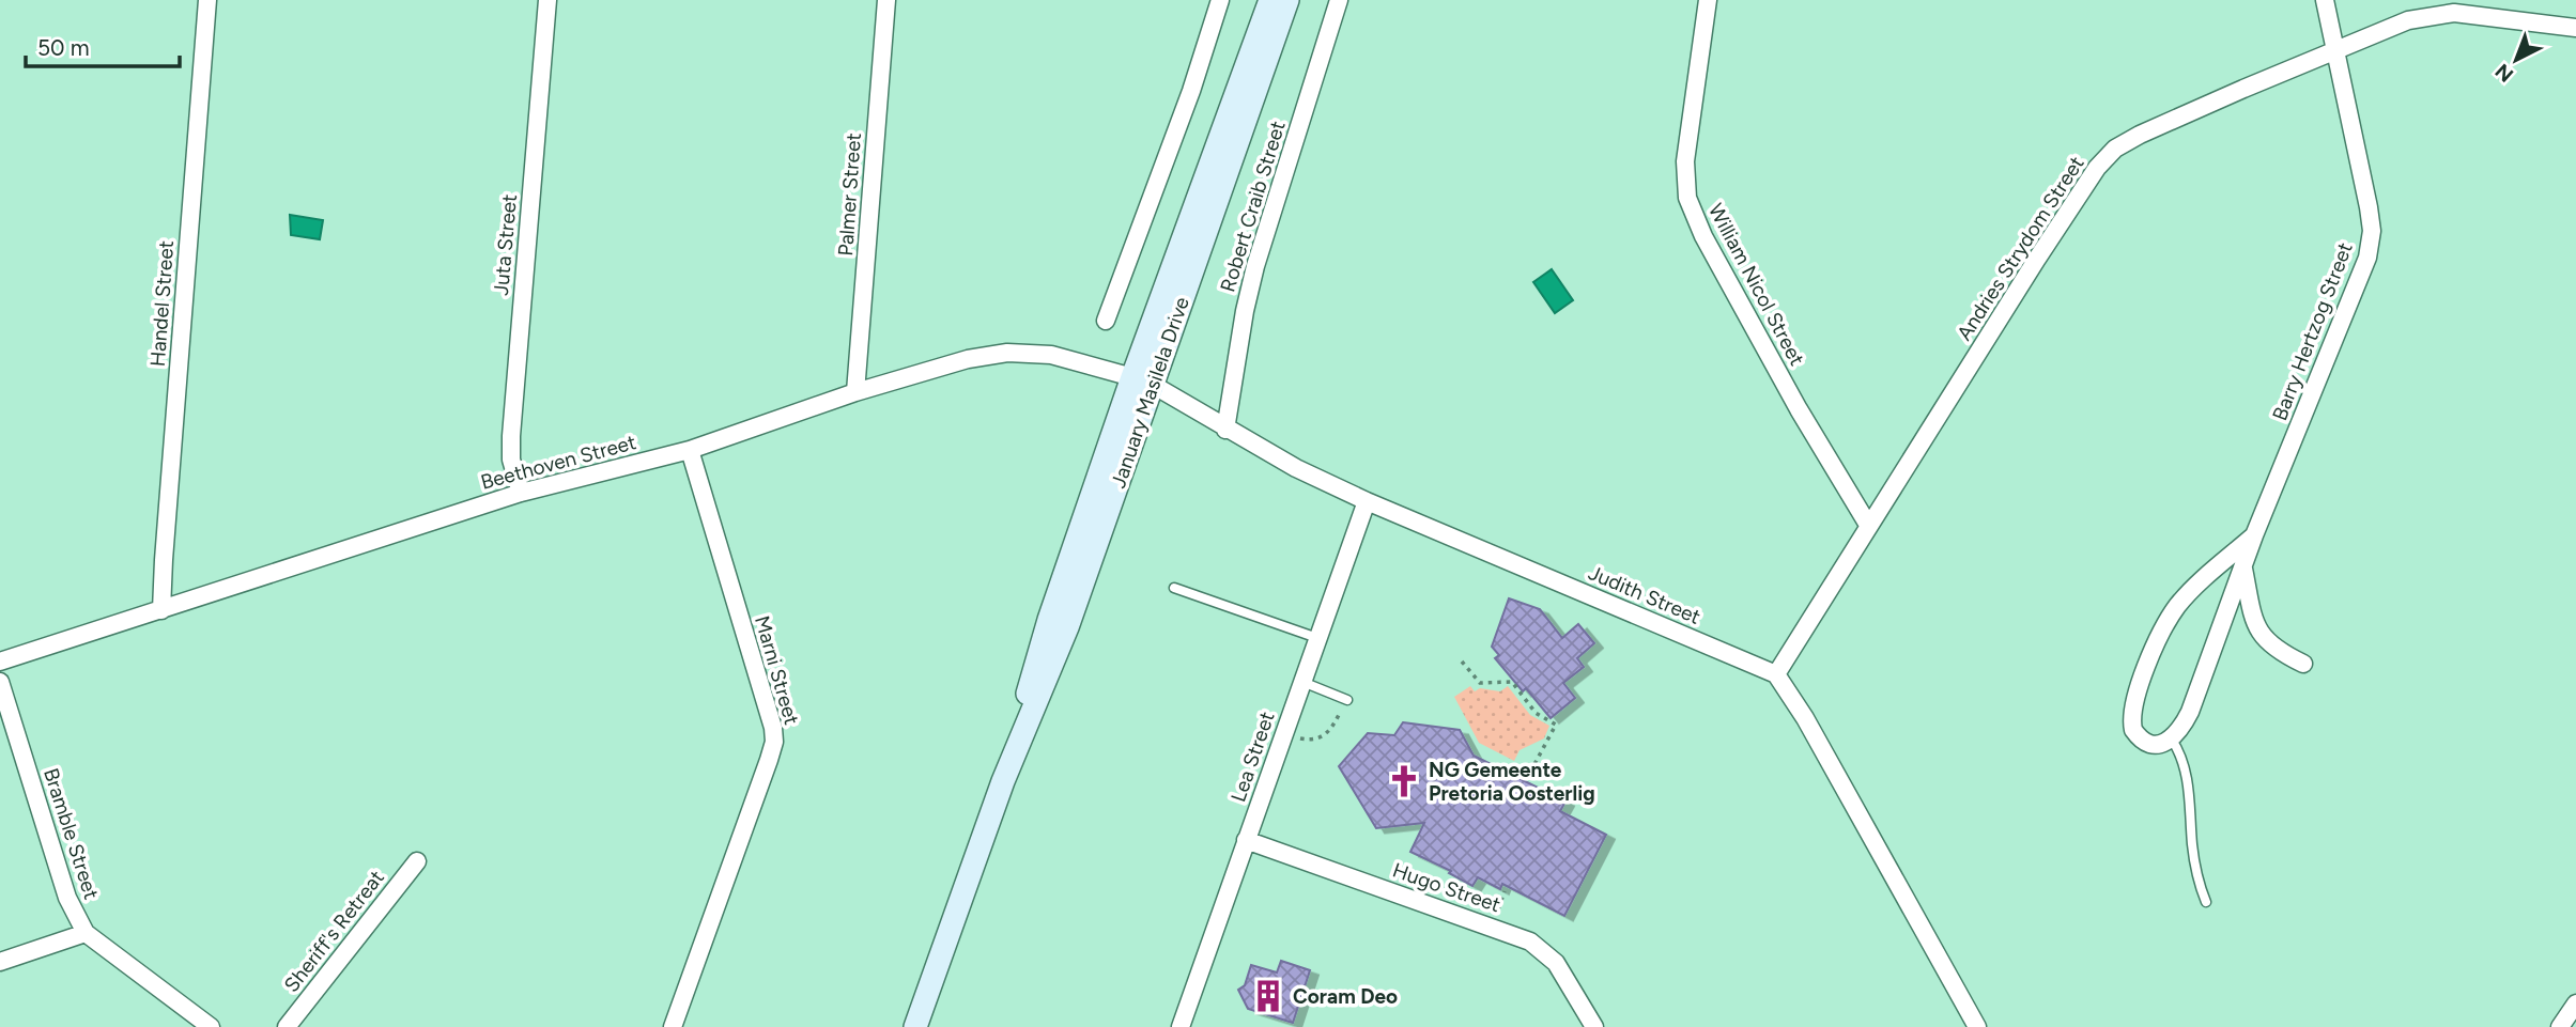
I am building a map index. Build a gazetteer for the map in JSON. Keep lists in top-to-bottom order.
{
  "streets": {
    "main road": ["January Masilela Drive"],
    "street": [
      "Palmer Street",
      "Robert Craib Street",
      "Juta Street",
      "Andries Strydom Street",
      "William Nicol Street",
      "Handel Street",
      "Barry Hertzog Street",
      "Beethoven Street",
      "Judith Street",
      "Marni Street",
      "Lea Street",
      "Bramble Street",
      "Hugo Street",
      "Sheriff's Retreat"
    ]
  },
  "crossings": [
    ["Palmer Street", "Beethoven Street"],
    ["Robert Craib Street", "Judith Street"],
    ["Juta Street", "Beethoven Street"],
    ["Andries Strydom Street", "William Nicol Street"],
    ["Andries Strydom Street", "Barry Hertzog Street"],
    ["Andries Strydom Street", "Judith Street"],
    ["Handel Street", "Beethoven Street"],
    ["January Masilela Drive", "Beethoven Street"],
    ["January Masilela Drive", "Judith Street"],
    ["Beethoven Street", "Judith Street"],
    ["Beethoven Street", "Marni Street"],
    ["Judith Street", "Lea Street"],
    ["Lea Street", "Hugo Street"]
  ],
  "places": {
    "church": ["NG Gemeente Pretoria Oosterlig"],
    "building": ["Coram Deo"]
  },
  "scale_bar": "50 m",
  "north": "bottom left"
}
